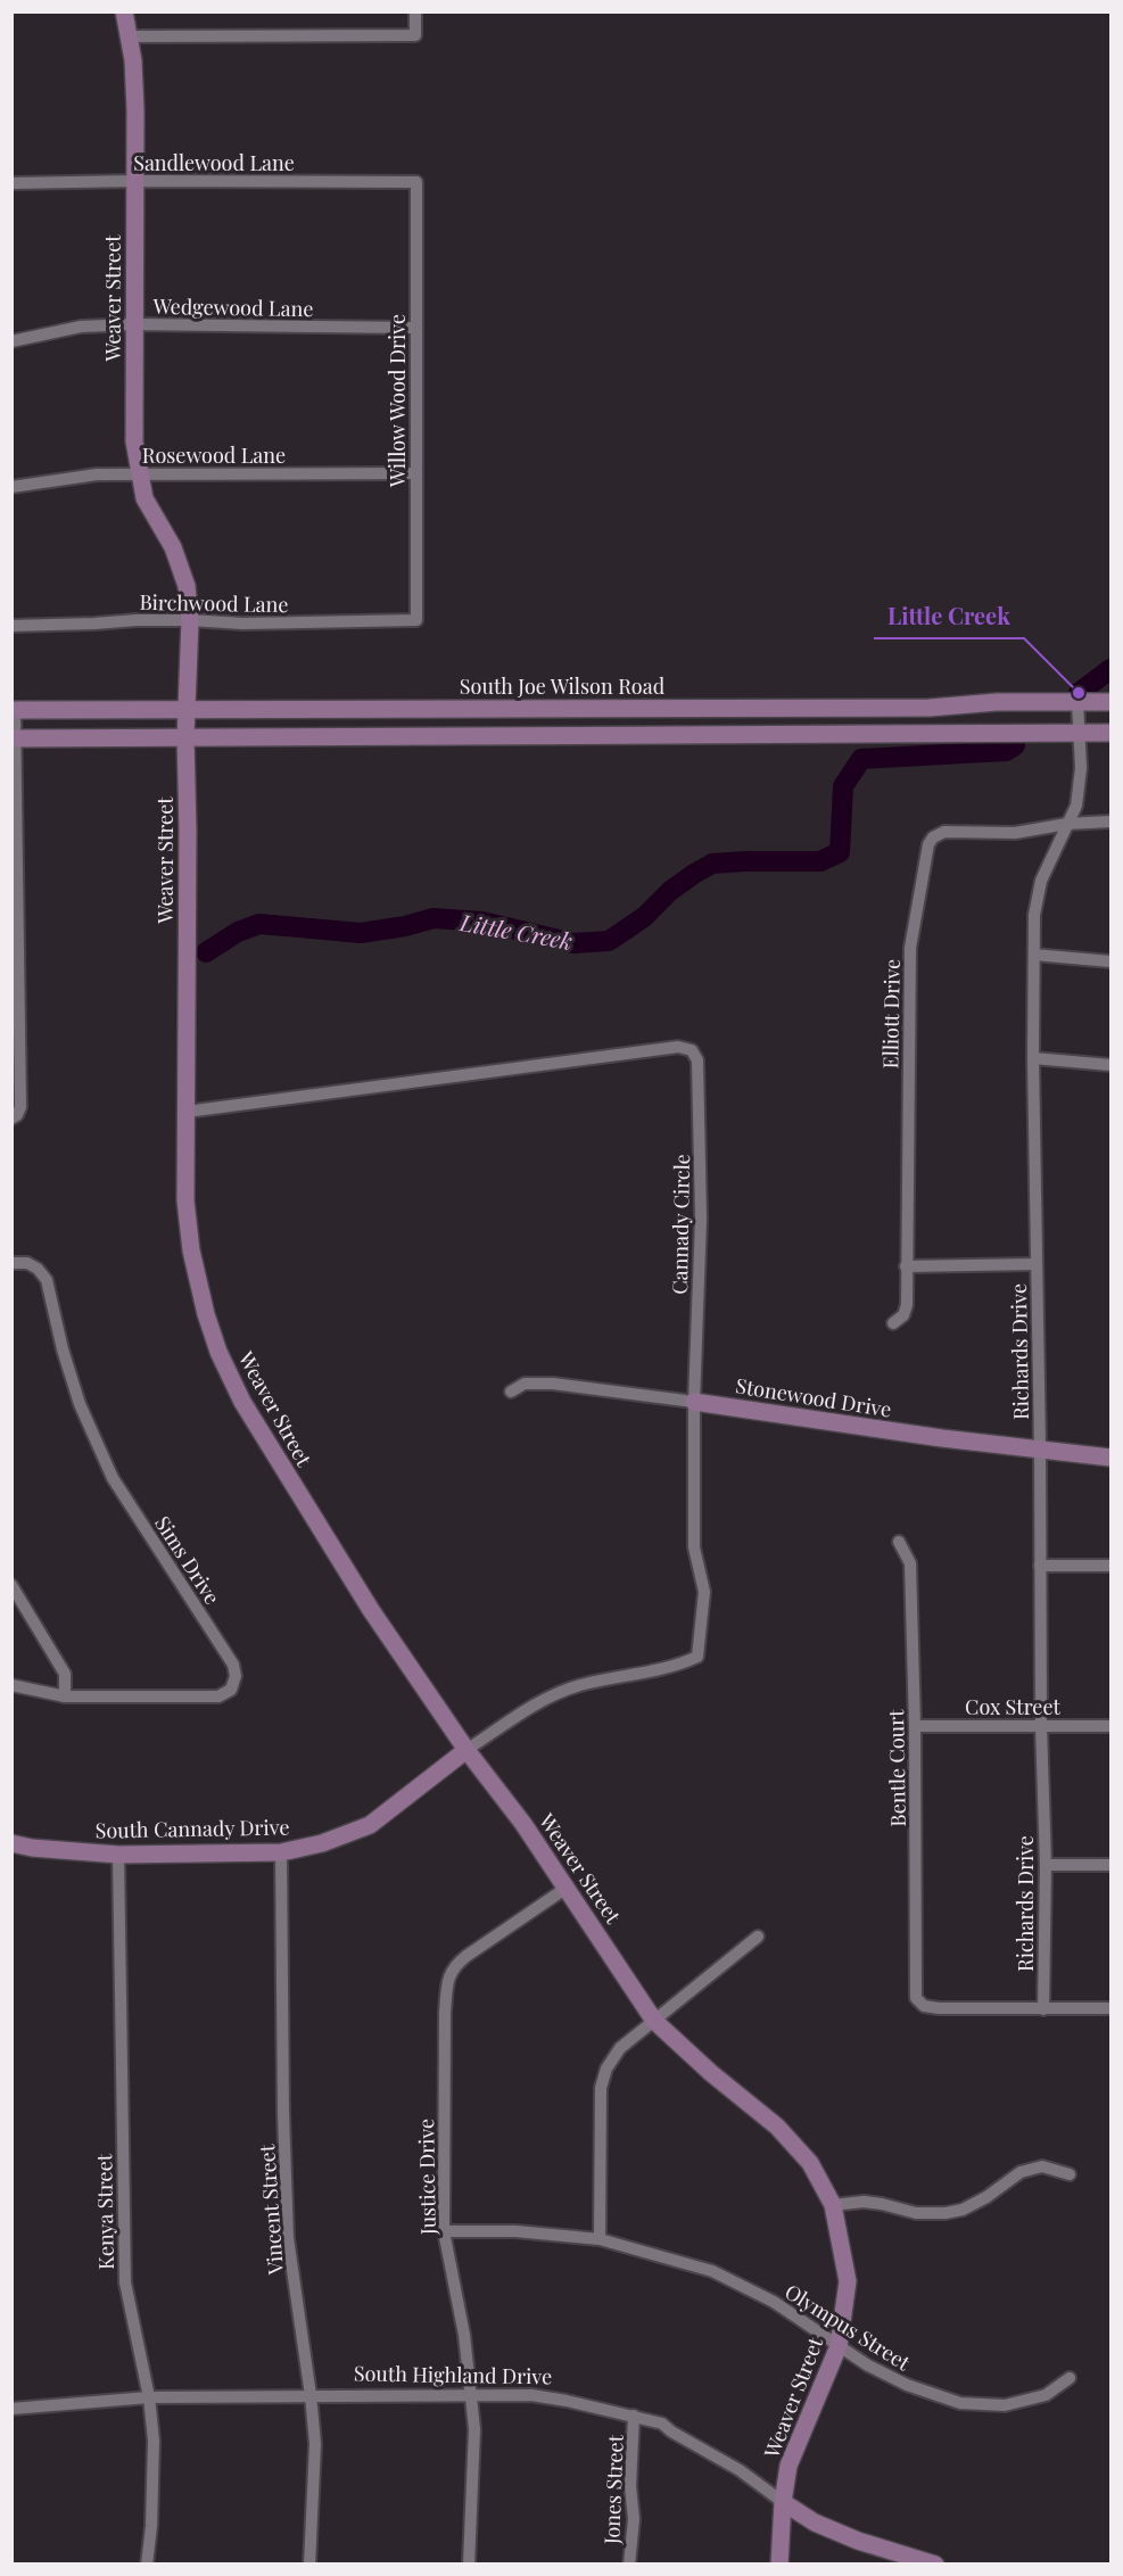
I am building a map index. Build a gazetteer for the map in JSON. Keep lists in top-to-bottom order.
{
  "streets": {
    "street": [
      "Sandlewood Lane",
      "Weaver Street",
      "Wedgewood Lane",
      "Willow Wood Drive",
      "Rosewood Lane",
      "Birchwood Lane",
      "South Joe Wilson Road",
      "Elliott Drive",
      "Cannady Circle",
      "Richards Drive",
      "Stonewood Drive",
      "Sims Drive",
      "Cox Street",
      "Bentle Court",
      "South Cannady Drive",
      "Justice Drive",
      "Vincent Street",
      "Kenya Street",
      "Olympus Street",
      "South Highland Drive",
      "Jones Street"
    ]
  },
  "crossings": [
    ["Sandlewood Lane", "Weaver Street"],
    ["Sandlewood Lane", "Willow Wood Drive"],
    ["Weaver Street", "Wedgewood Lane"],
    ["Weaver Street", "Rosewood Lane"],
    ["Weaver Street", "Birchwood Lane"],
    ["Weaver Street", "South Joe Wilson Road"],
    ["Weaver Street", "Cannady Circle"],
    ["Weaver Street", "South Cannady Drive"],
    ["Weaver Street", "Justice Drive"],
    ["Weaver Street", "Olympus Street"],
    ["Weaver Street", "South Highland Drive"],
    ["Wedgewood Lane", "Willow Wood Drive"],
    ["Willow Wood Drive", "Rosewood Lane"],
    ["Willow Wood Drive", "Birchwood Lane"],
    ["South Joe Wilson Road", "Richards Drive"],
    ["Elliott Drive", "Richards Drive"],
    ["Cannady Circle", "Stonewood Drive"],
    ["Cannady Circle", "South Cannady Drive"],
    ["Richards Drive", "Stonewood Drive"],
    ["Richards Drive", "Cox Street"],
    ["Richards Drive", "Bentle Court"],
    ["Cox Street", "Bentle Court"],
    ["South Cannady Drive", "Vincent Street"],
    ["South Cannady Drive", "Kenya Street"],
    ["Justice Drive", "Olympus Street"],
    ["Justice Drive", "South Highland Drive"],
    ["Vincent Street", "South Highland Drive"],
    ["Kenya Street", "South Highland Drive"],
    ["South Highland Drive", "Jones Street"]
  ],
  "water": ["Little Creek"],
  "places": ["Little Creek"]
}
